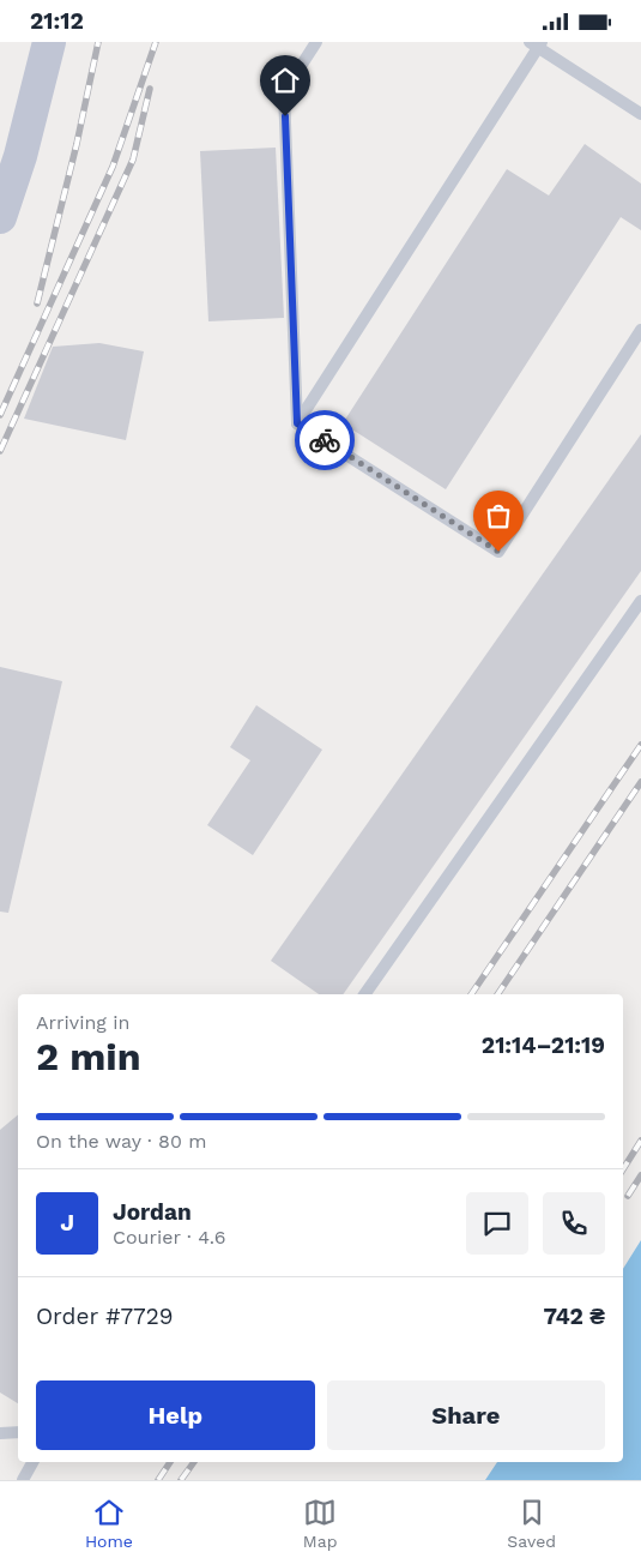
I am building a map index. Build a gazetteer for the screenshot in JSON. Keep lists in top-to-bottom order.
{
  "page": {
    "status": "21:12",
    "heading": ["2 min", "Arriving in", "21:14–21:19"],
    "panel": [
      "Jordan",
      "Courier · 4.6",
      "Order #7729",
      "742 ₴"
    ],
    "bar": "On the way · 80 m",
    "round": "J",
    "buttons": ["Help", "Share"],
    "tabs": ["Home", "Map", "Saved"]
  }
}
